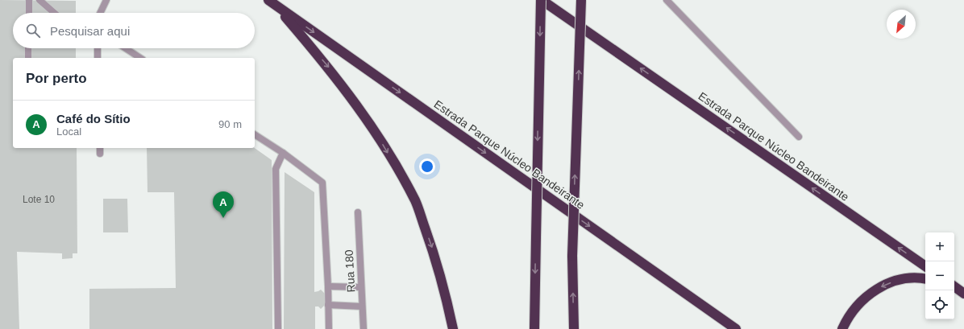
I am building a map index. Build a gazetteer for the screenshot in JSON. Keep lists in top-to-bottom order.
{
  "streets": {
    "highway": ["Estrada Parque Núcleo Bandeirante"],
    "lane": ["Rua 180"]
  },
  "house_numbers": ["Lote 10"],
  "north": "bottom left",
  "page": {
    "search": "Pesquisar aqui",
    "heading": "Por perto",
    "list": [
      {
        "mark": "A",
        "name": "Café do Sítio",
        "note": "Local",
        "value": "90 m"
      }
    ],
    "pins": "A",
    "map_buttons": ["+", "−"]
  }
}
